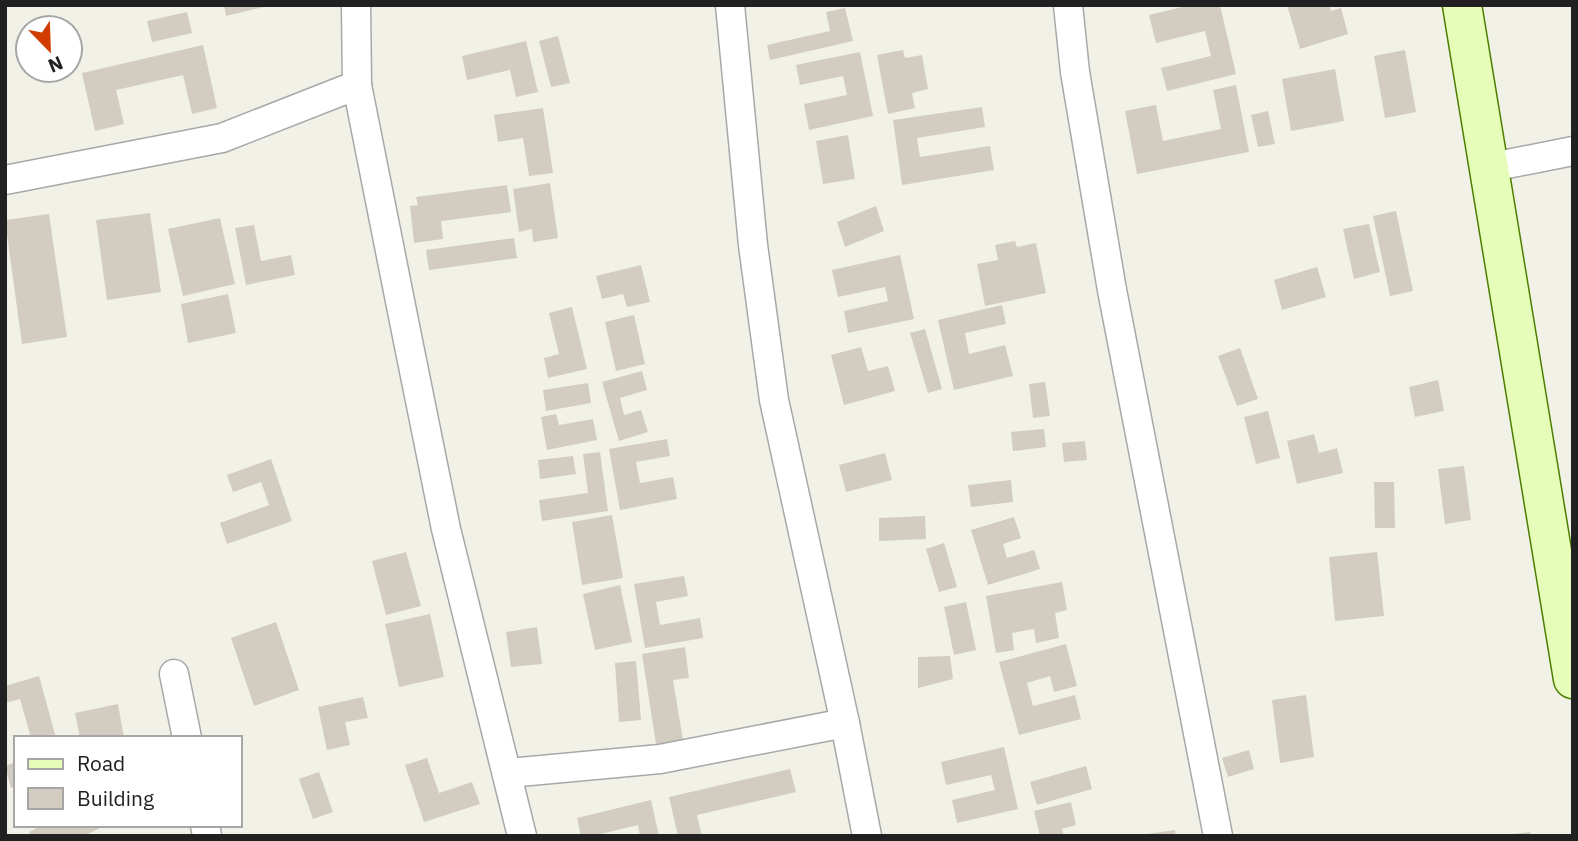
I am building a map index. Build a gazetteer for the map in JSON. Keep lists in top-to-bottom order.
{
  "legend": ["Road", "Building"],
  "north": "bottom right"
}
